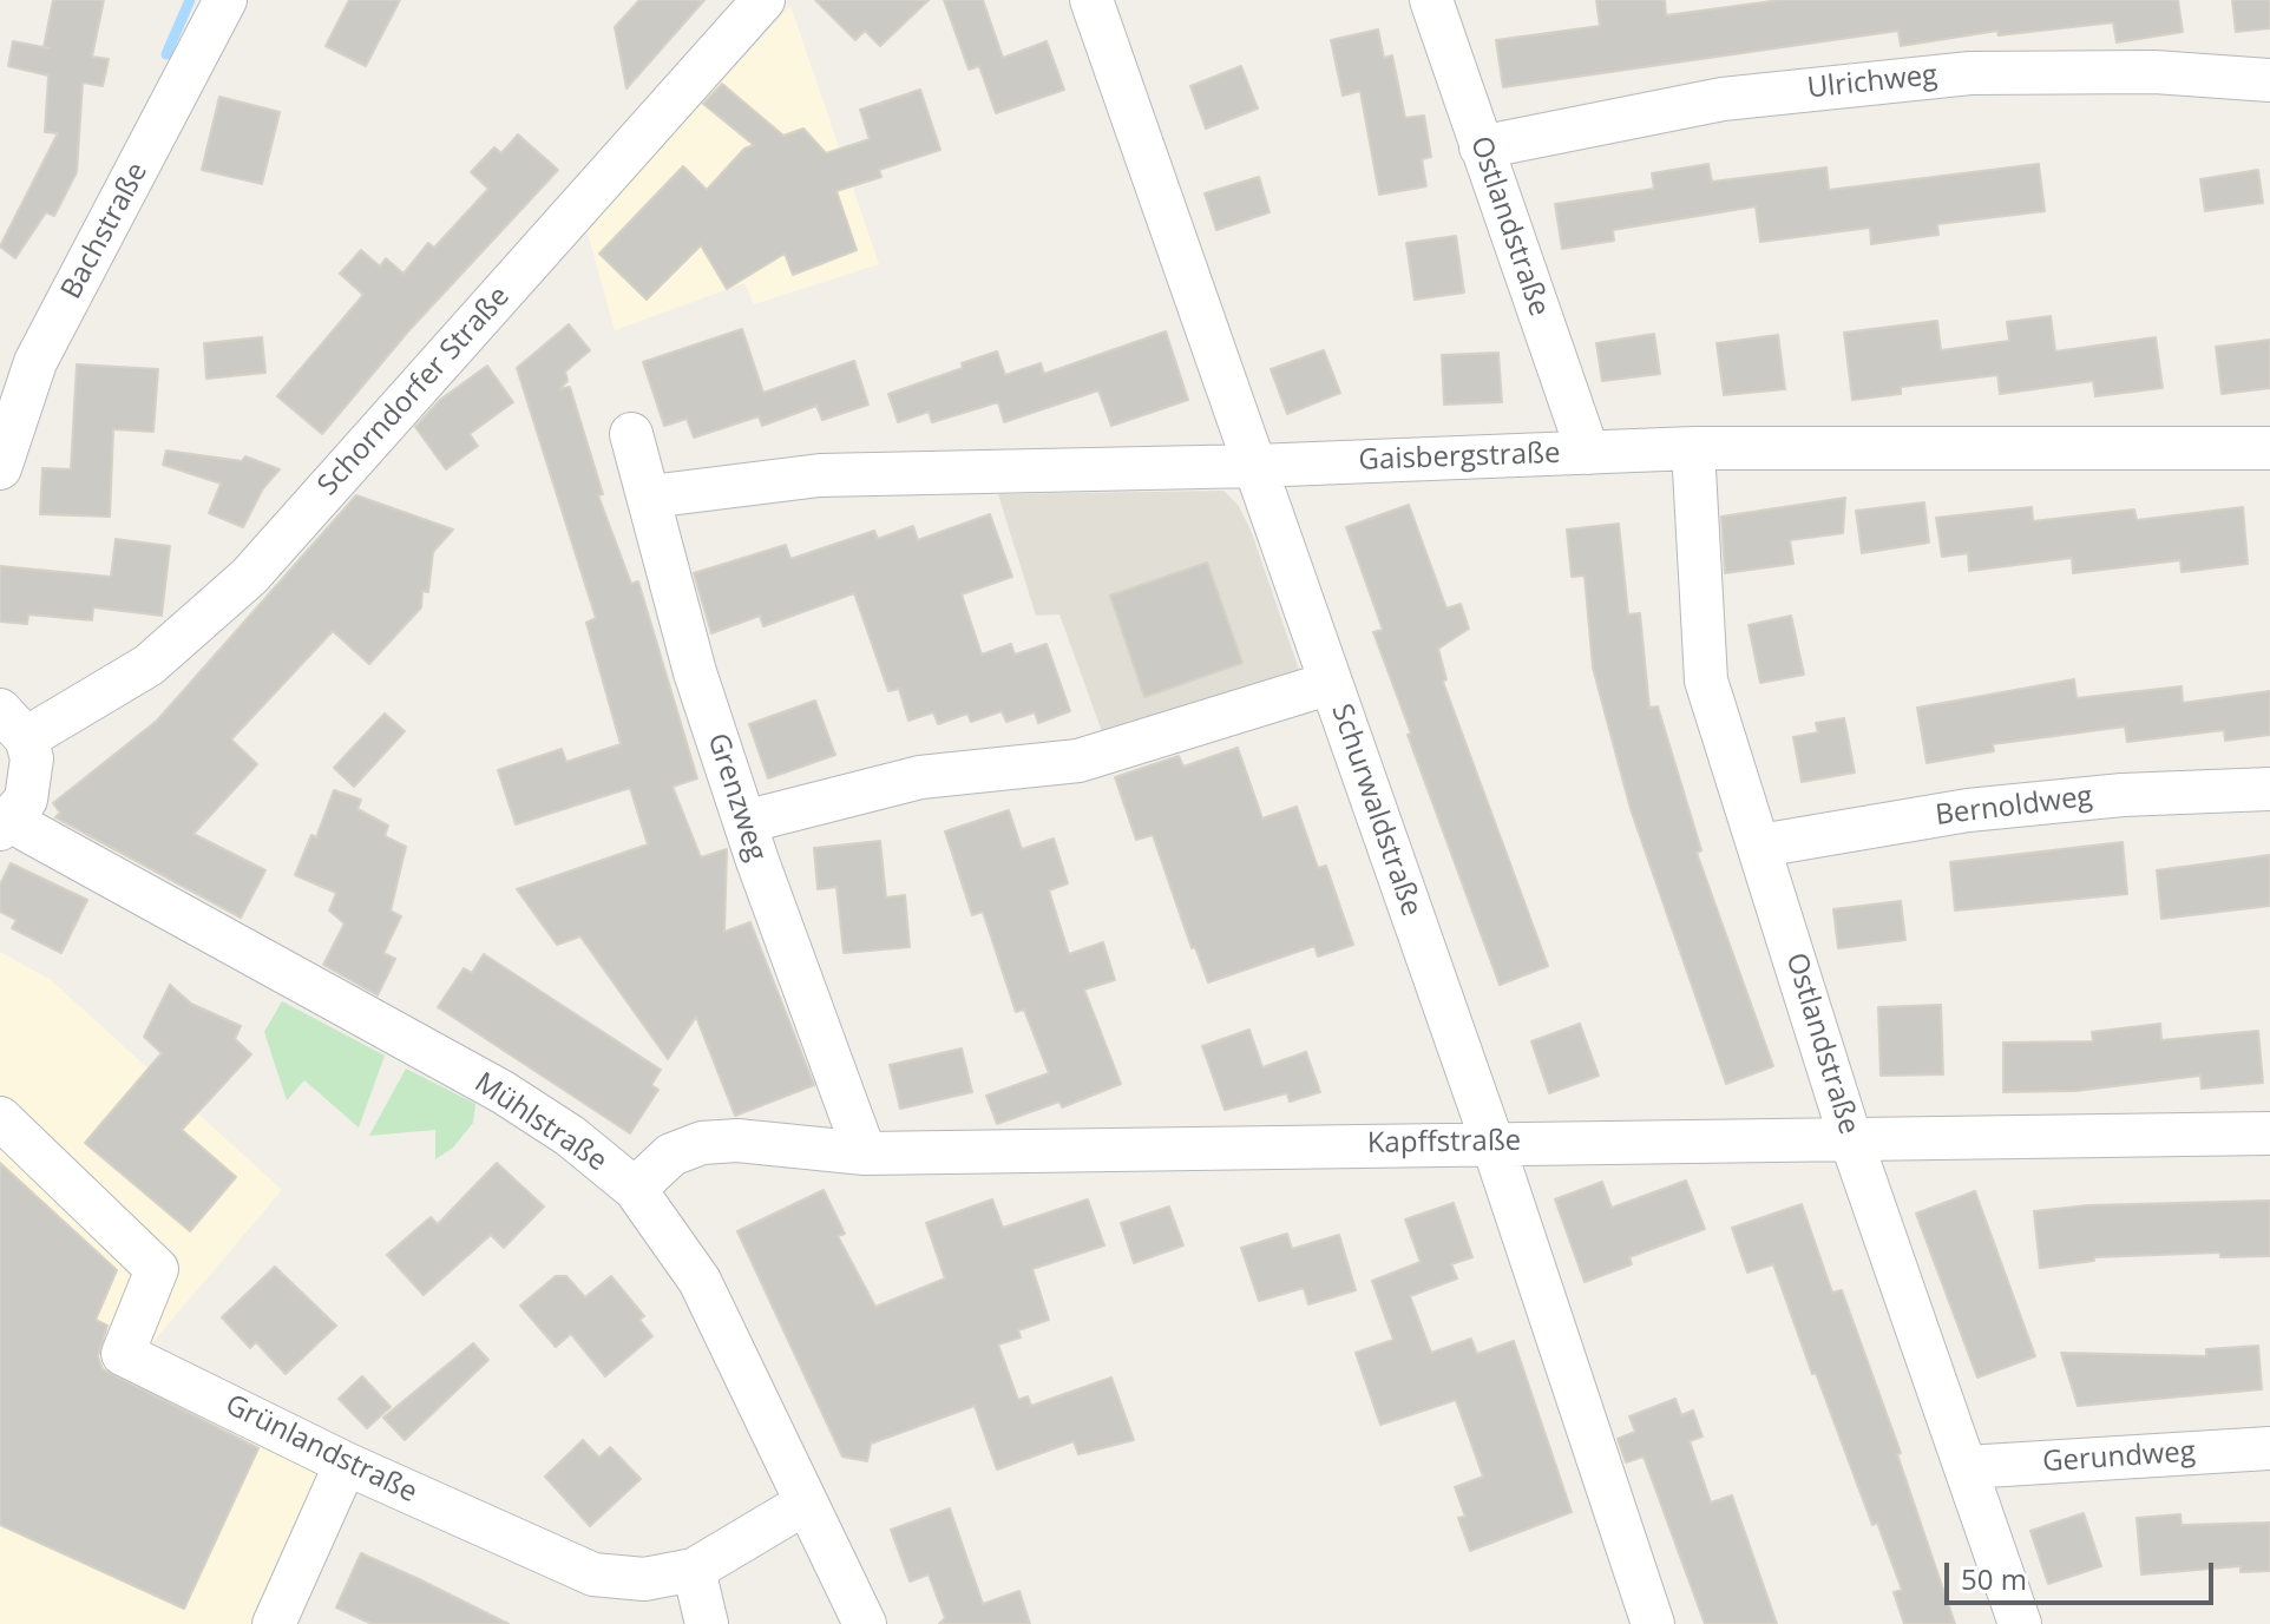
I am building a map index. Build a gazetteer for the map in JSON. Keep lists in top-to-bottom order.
{
  "streets": {
    "street": [
      "Ulrichweg",
      "Ostlandstraße",
      "Bachstraße",
      "Schorndorfer Straße",
      "Gaisbergstraße",
      "Grenzweg",
      "Bernoldweg",
      "Schurwaldstraße",
      "Mühlstraße",
      "Kapffstraße",
      "Grünlandstraße",
      "Gerundweg"
    ]
  },
  "crossings": [
    ["Ulrichweg", "Ostlandstraße"],
    ["Ostlandstraße", "Gaisbergstraße"],
    ["Ostlandstraße", "Bernoldweg"],
    ["Ostlandstraße", "Kapffstraße"],
    ["Ostlandstraße", "Gerundweg"],
    ["Gaisbergstraße", "Grenzweg"],
    ["Gaisbergstraße", "Schurwaldstraße"],
    ["Grenzweg", "Kapffstraße"],
    ["Schurwaldstraße", "Kapffstraße"],
    ["Mühlstraße", "Kapffstraße"],
    ["Mühlstraße", "Grünlandstraße"]
  ],
  "scale_bar": "50 m"
}
